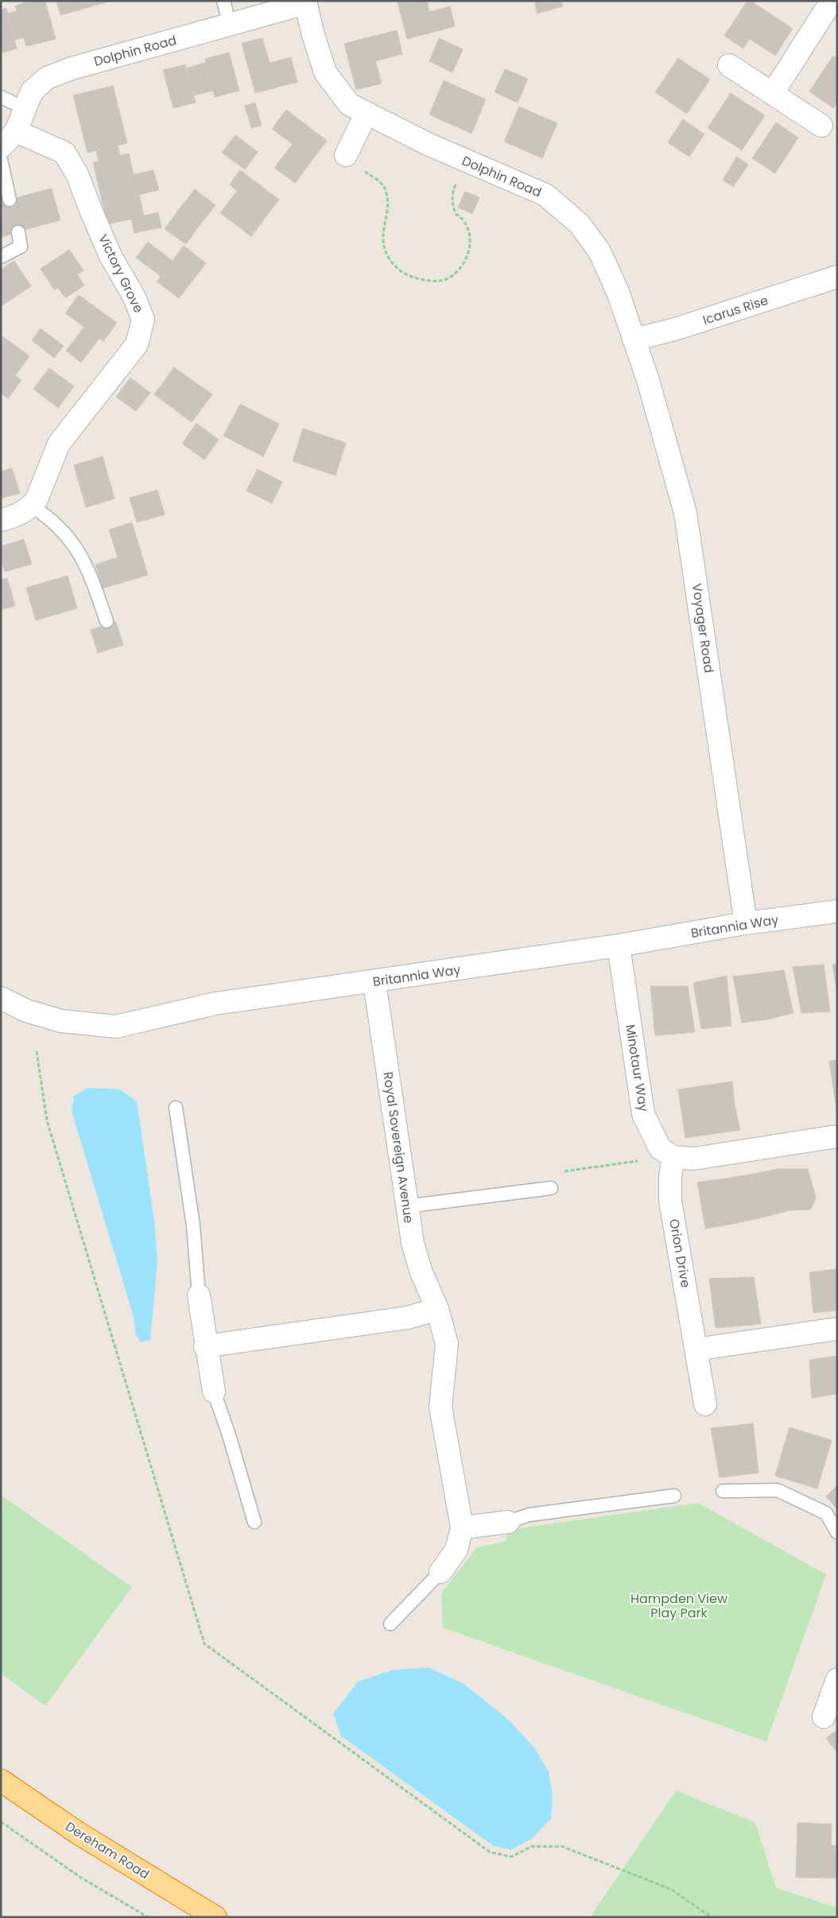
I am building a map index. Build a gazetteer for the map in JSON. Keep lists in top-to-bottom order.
{
  "streets": {
    "highway": ["Dereham Road"],
    "street": [
      "Dolphin Road",
      "Victory Grove",
      "Icarus Rise",
      "Voyager Road",
      "Britannia Way",
      "Minotaur Way",
      "Royal Sovereign Avenue",
      "Orion Drive"
    ]
  },
  "crossings": [
    ["Dolphin Road", "Victory Grove"],
    ["Dolphin Road", "Icarus Rise"],
    ["Dolphin Road", "Voyager Road"],
    ["Icarus Rise", "Voyager Road"],
    ["Voyager Road", "Britannia Way"],
    ["Britannia Way", "Minotaur Way"],
    ["Britannia Way", "Royal Sovereign Avenue"],
    ["Minotaur Way", "Orion Drive"]
  ],
  "parks": ["Hampden View Play Park"]
}
